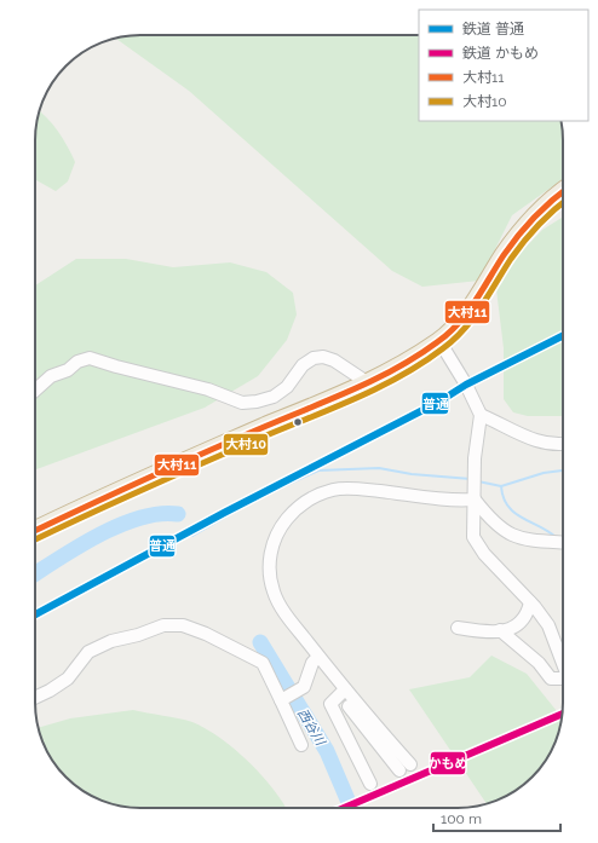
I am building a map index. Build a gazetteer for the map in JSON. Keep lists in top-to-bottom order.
{
  "water": ["西谷川"],
  "lines": [
    "transit line 大村11",
    "transit line 大村10",
    "rail line 普通",
    "rail line かもめ"
  ],
  "legend": [
    "鉄道 普通",
    "鉄道 かもめ",
    "大村11",
    "大村10"
  ],
  "scale_bar": "100 m"
}
